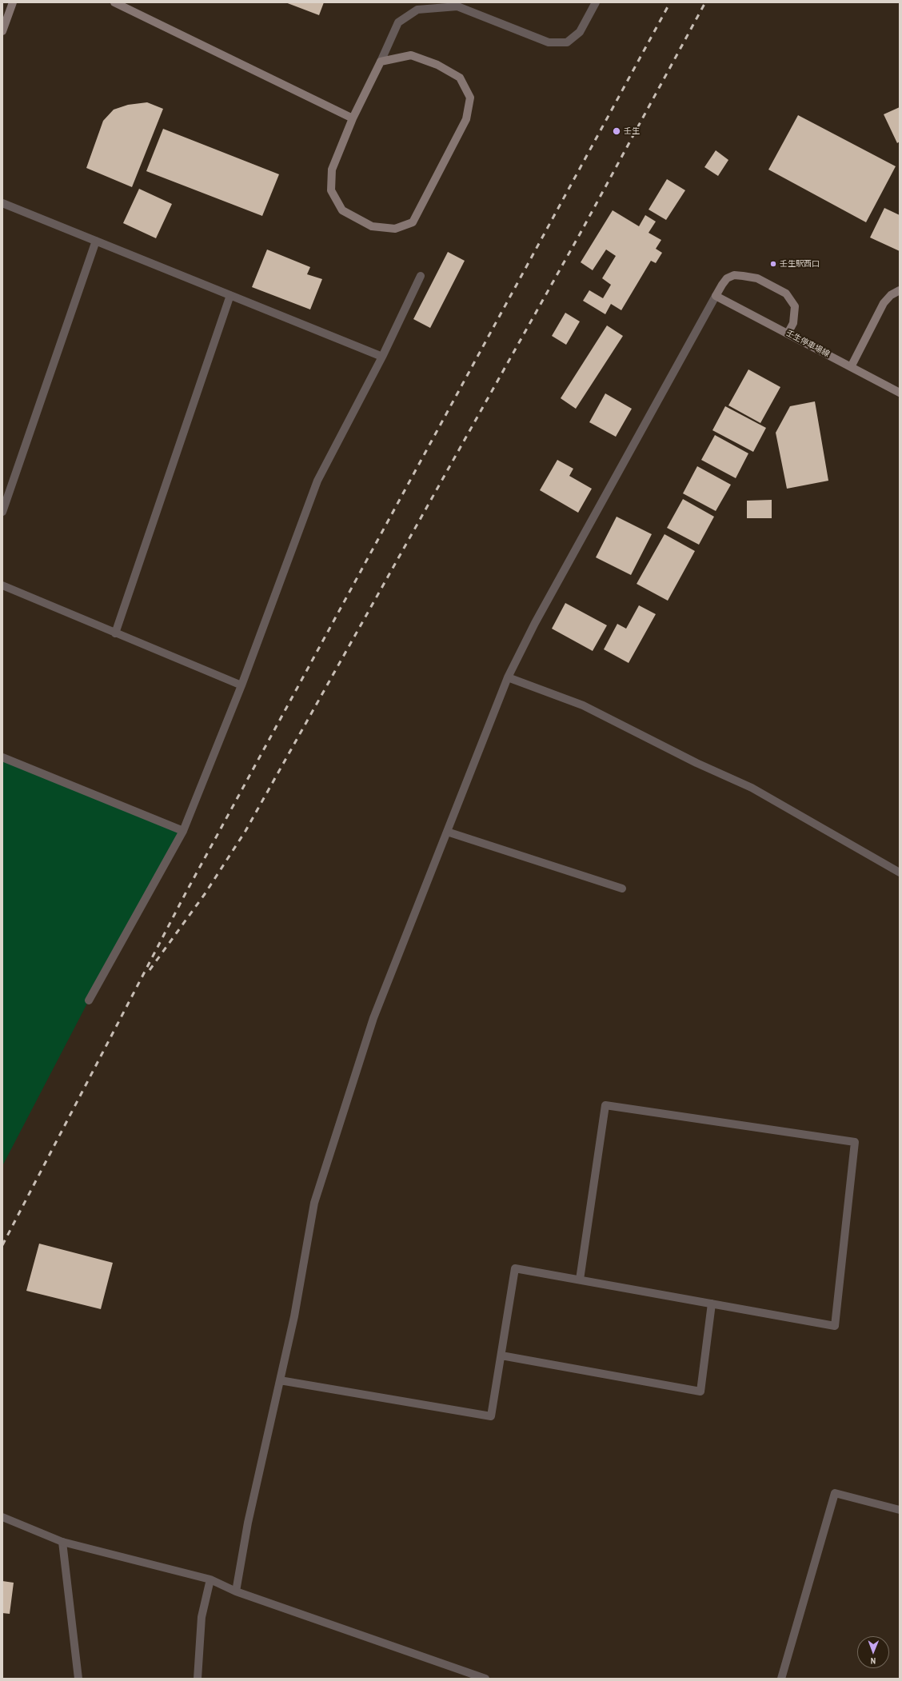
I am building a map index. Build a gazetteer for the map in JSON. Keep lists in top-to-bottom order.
{
  "streets": {
    "street": ["壬生停車場線"]
  },
  "places": ["壬生", "壬生駅西口"],
  "north": "bottom"
}
